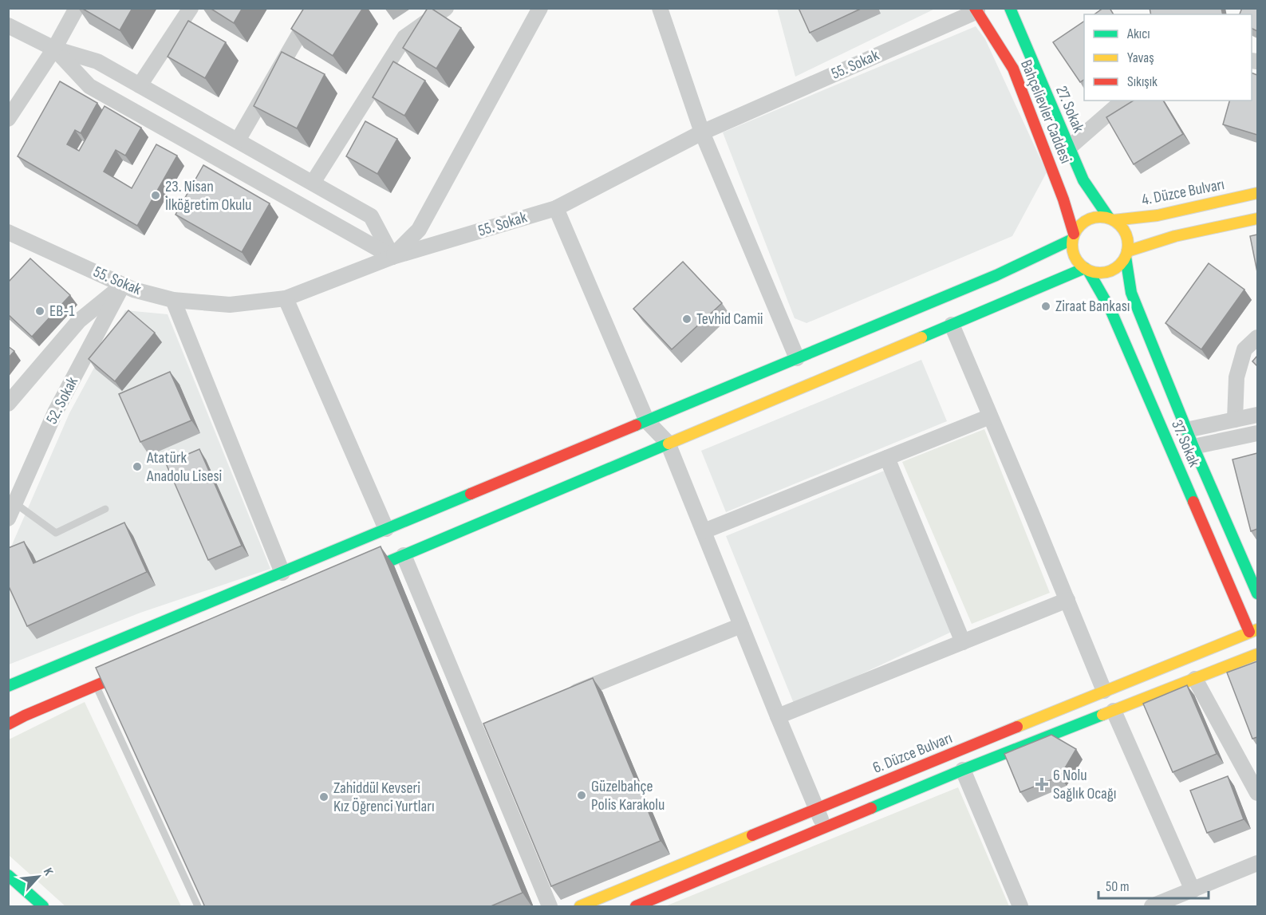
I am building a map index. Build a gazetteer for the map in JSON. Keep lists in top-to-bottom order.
{
  "streets": {
    "main road": [
      "27. Sokak",
      "Bahçelievler Caddesi",
      "4. Düzce Bulvarı",
      "37. Sokak",
      "6. Düzce Bulvarı"
    ],
    "street": ["55. Sokak", "52. Sokak"]
  },
  "crossings": [
    ["55. Sokak", "Bahçelievler Caddesi"],
    ["55. Sokak", "52. Sokak"],
    ["27. Sokak", "Bahçelievler Caddesi"],
    ["27. Sokak", "4. Düzce Bulvarı"],
    ["27. Sokak", "37. Sokak"],
    ["Bahçelievler Caddesi", "4. Düzce Bulvarı"],
    ["Bahçelievler Caddesi", "37. Sokak"],
    ["4. Düzce Bulvarı", "37. Sokak"],
    ["37. Sokak", "6. Düzce Bulvarı"]
  ],
  "places": {
    "other": [
      "23. Nisan İlköğretim Okulu",
      "Ziraat Bankası",
      "EB-1",
      "Tevhid Camii",
      "Atatürk Anadolu Lisesi",
      "Güzelbahçe Polis Karakolu",
      "Zahiddül Kevseri Kız Öğrenci Yurtları"
    ],
    "health": ["6 Nolu Sağlık Ocağı"]
  },
  "legend": ["Akıcı", "Yavaş", "Sıkışık"],
  "scale_bar": "50 m",
  "north": "top right"
}
